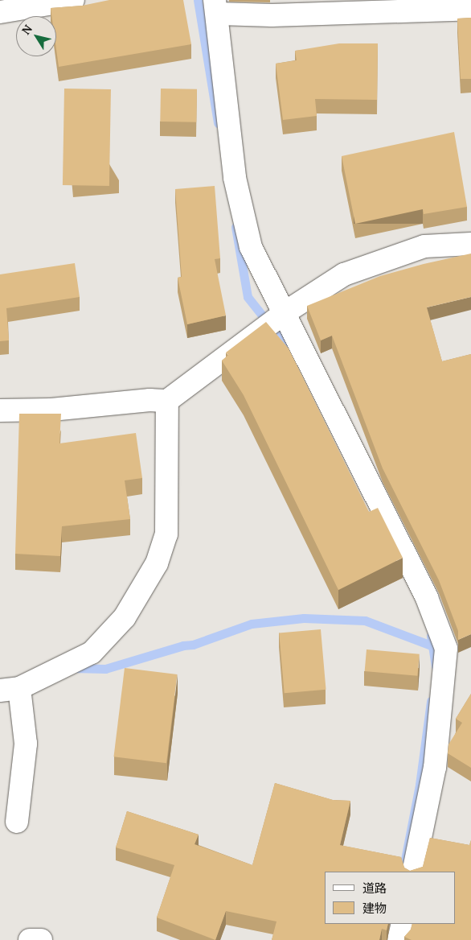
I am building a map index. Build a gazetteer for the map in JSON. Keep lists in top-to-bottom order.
{
  "legend": ["道路", "建物"],
  "north": "top left"
}
